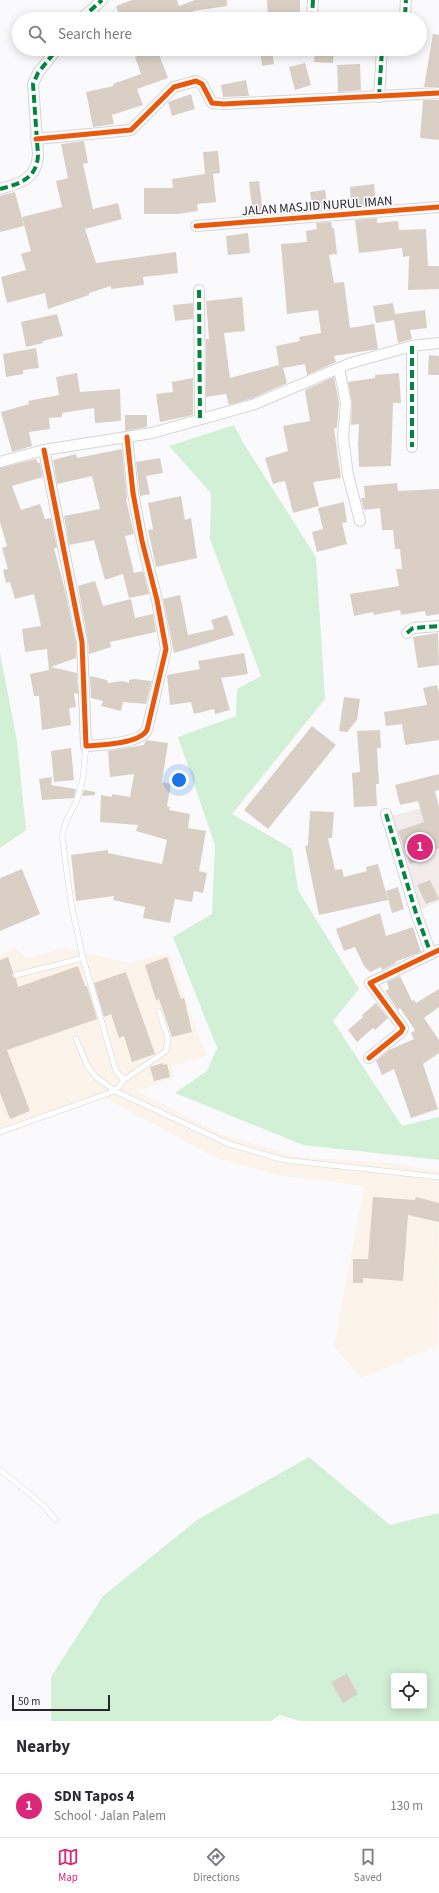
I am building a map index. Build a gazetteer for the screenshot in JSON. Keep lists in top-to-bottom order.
{
  "streets": {
    "street": ["JALAN MASJID NURUL IMAN"]
  },
  "scale_bar": "50 m",
  "page": {
    "search": "Search here",
    "pins": "1",
    "scale": "50 m",
    "heading": "Nearby",
    "list": [
      {
        "mark": "1",
        "name": "SDN Tapos 4",
        "note": "School · Jalan Palem",
        "value": "130 m"
      }
    ],
    "nav": ["Map", "Directions", "Saved"]
  }
}
